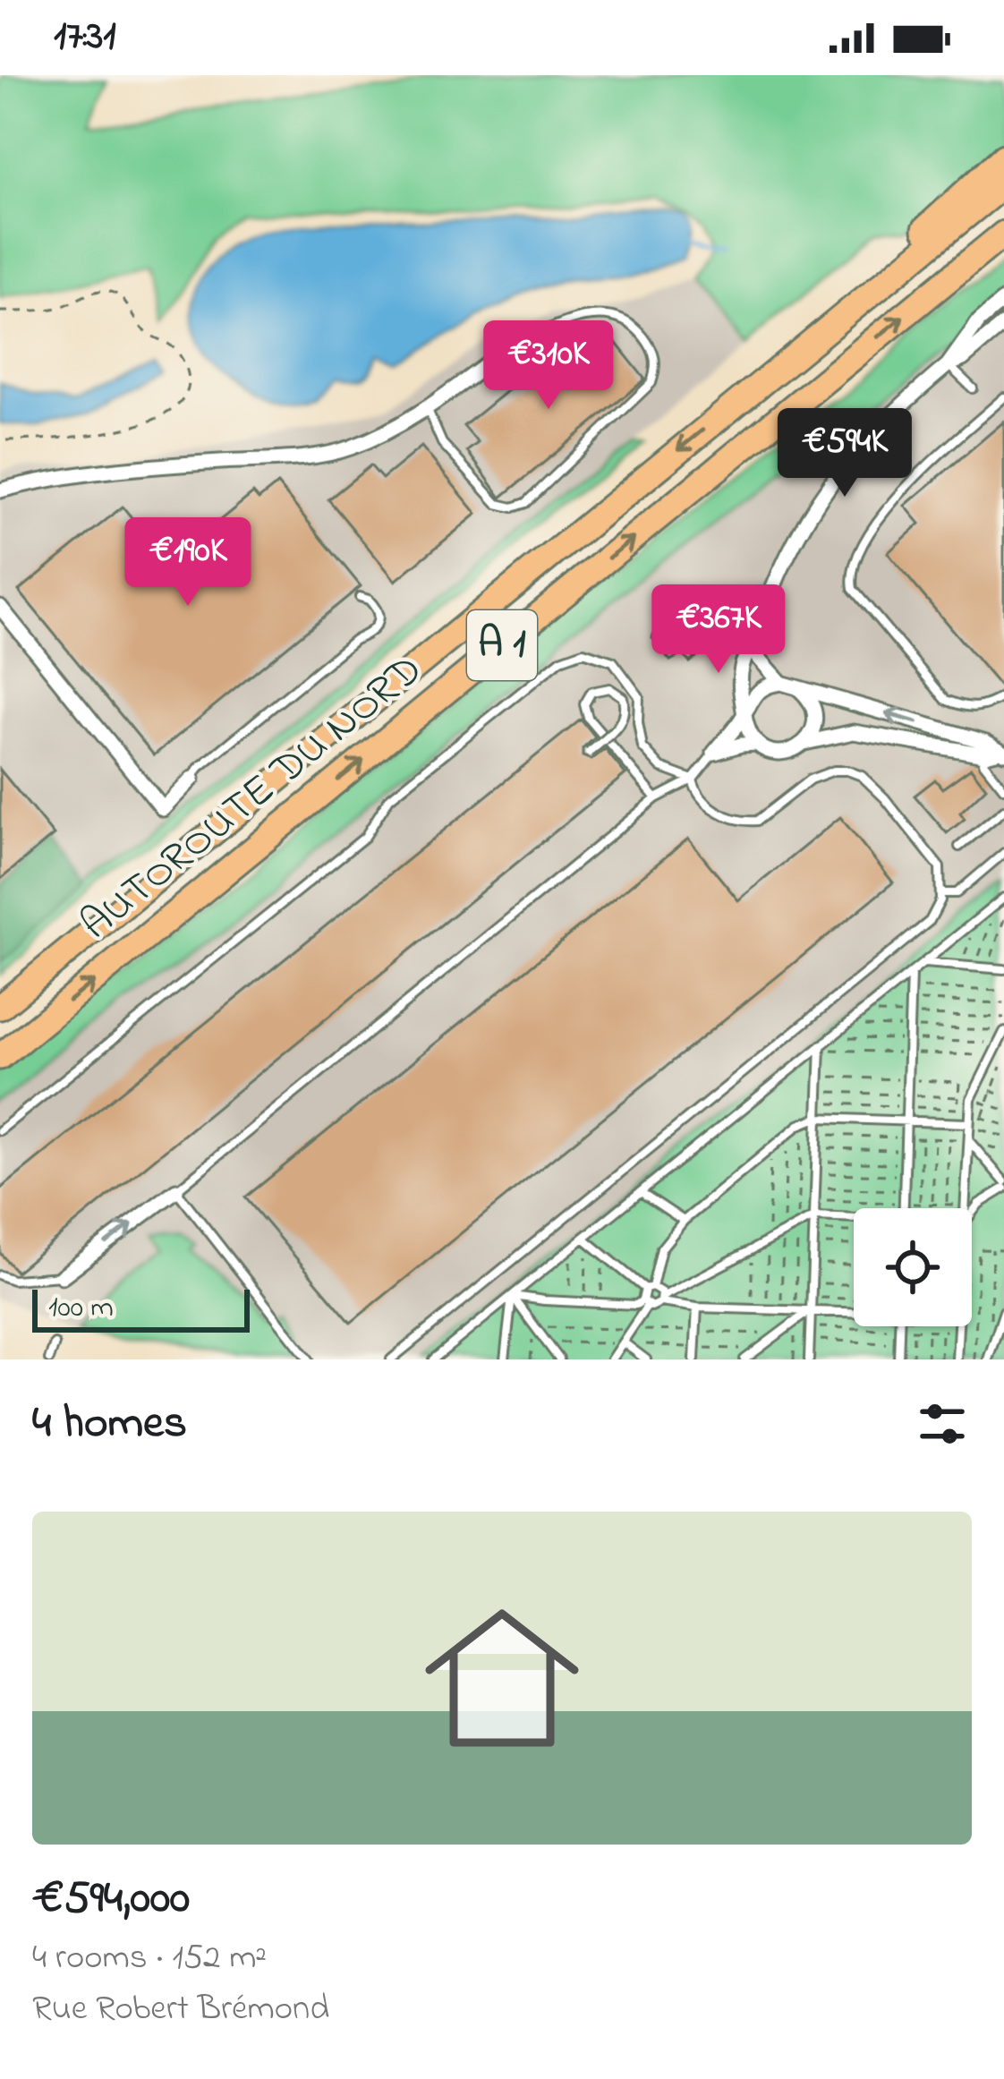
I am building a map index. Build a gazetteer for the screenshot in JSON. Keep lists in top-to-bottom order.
{
  "streets": {
    "highway": ["A 1", "AUTOROUTE DU NORD"]
  },
  "scale_bar": "100 m",
  "page": {
    "status": "17:31",
    "price": [
      "€310K",
      "€594K",
      "€190K",
      "€367K"
    ],
    "scale": "100 m",
    "heading": "4 homes",
    "list": [
      {
        "name": "€594,000",
        "note": "4 rooms · 152 m² · Rue Robert Brémond"
      }
    ]
  }
}
